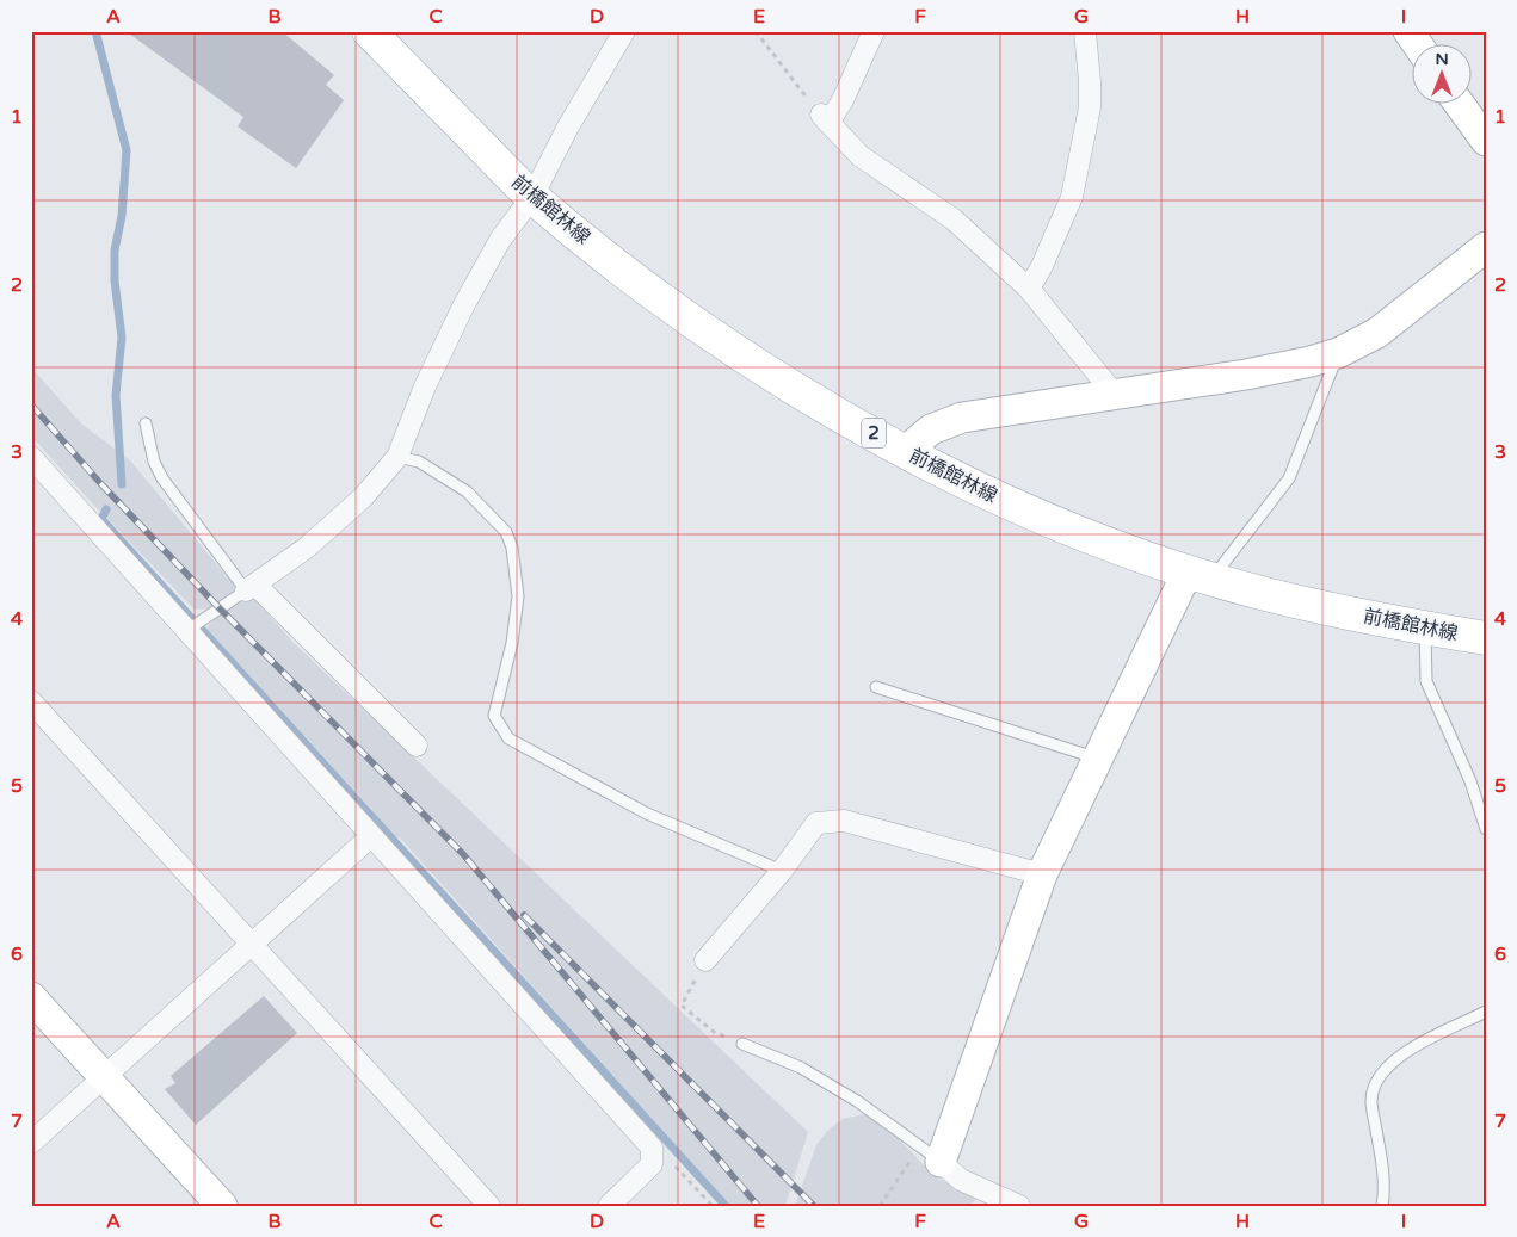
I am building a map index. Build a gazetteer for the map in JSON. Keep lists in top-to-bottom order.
{
  "streets": {
    "main road": ["前橋館林線", "2"]
  },
  "north": "top",
  "grid": {
    "columns": [
      "A",
      "B",
      "C",
      "D",
      "E",
      "F",
      "G",
      "H",
      "I"
    ],
    "rows": [
      "1",
      "2",
      "3",
      "4",
      "5",
      "6",
      "7"
    ]
  }
}
